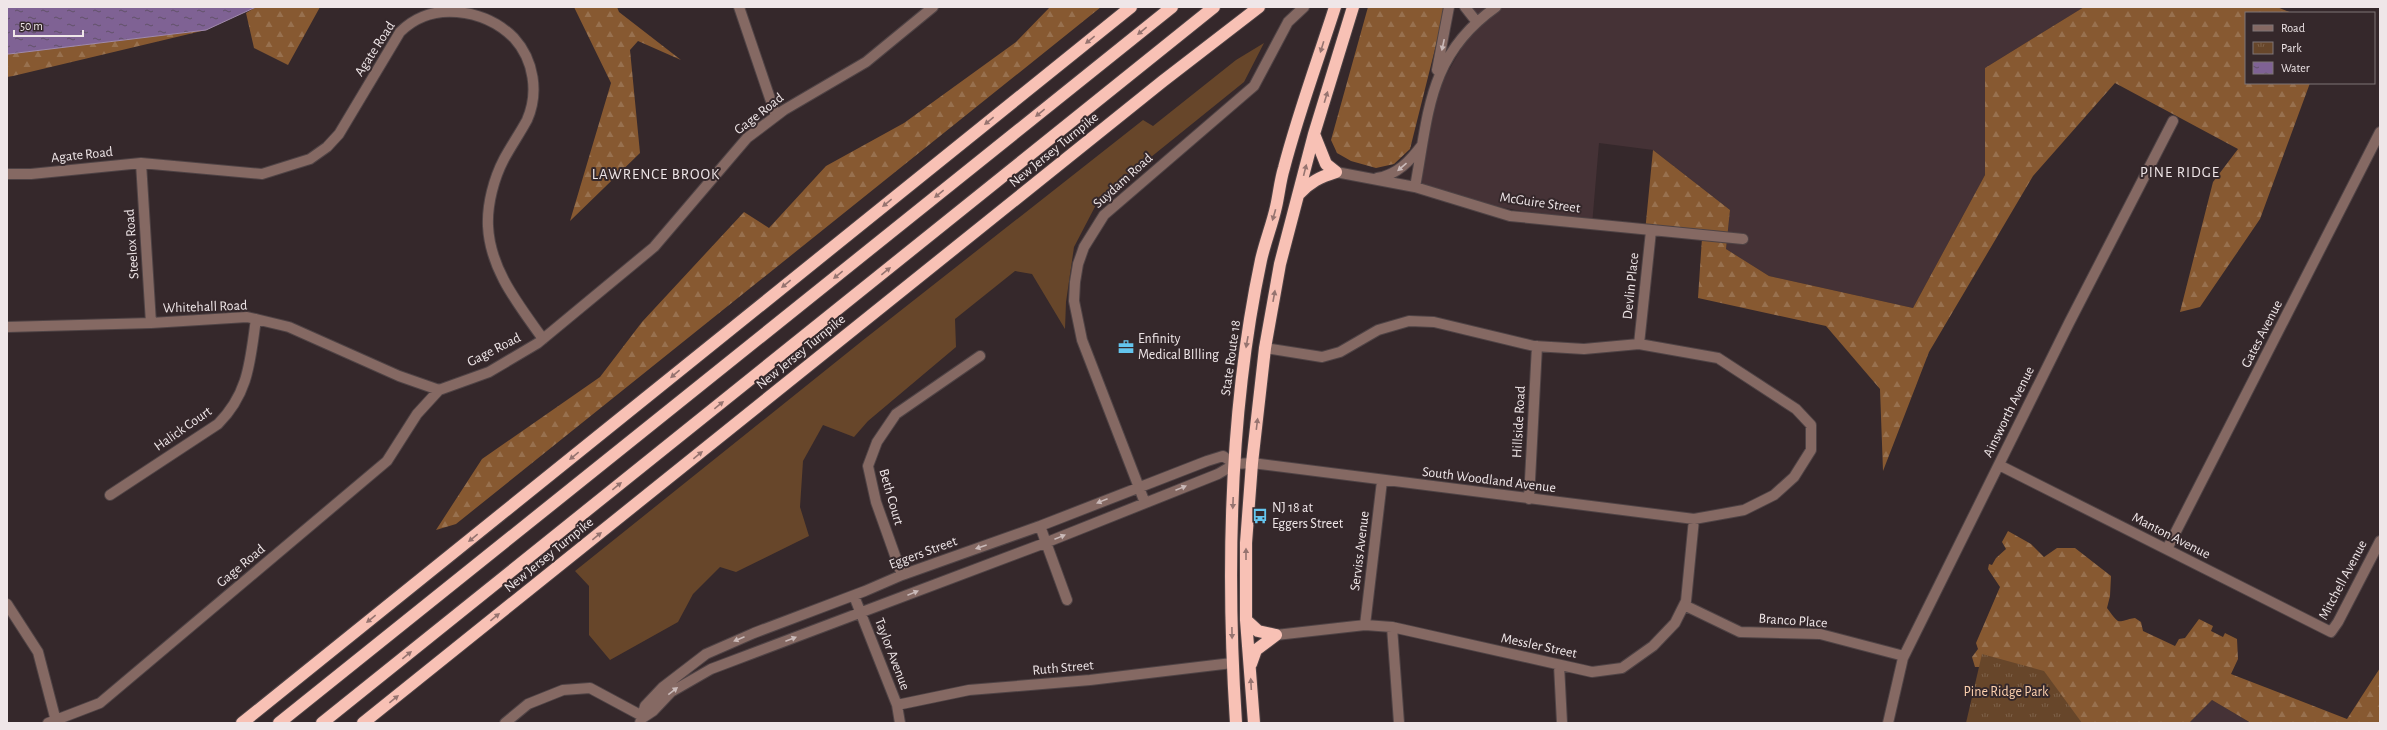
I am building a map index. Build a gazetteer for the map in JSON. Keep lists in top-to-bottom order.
{
  "streets": {
    "highway": ["New Jersey Turnpike", "State Route 18"],
    "street": [
      "Agate Road",
      "Gage Road",
      "Suydam Road",
      "McGuire Street",
      "Steelox Road",
      "Devlin Place",
      "Whitehall Road",
      "Gates Avenue",
      "Ainsworth Avenue",
      "Hillside Road",
      "Halick Court",
      "South Woodland Avenue",
      "Beth Court",
      "Manton Avenue",
      "Serviss Avenue",
      "Eggers Street",
      "Mitchell Avenue",
      "Branco Place",
      "Messler Street",
      "Taylor Avenue",
      "Ruth Street"
    ]
  },
  "crossings": [
    ["Agate Road", "Gage Road"],
    ["Agate Road", "Steelox Road"],
    ["Gage Road", "Whitehall Road"],
    ["Suydam Road", "Eggers Street"],
    ["McGuire Street", "Devlin Place"],
    ["Steelox Road", "Whitehall Road"],
    ["Devlin Place", "South Woodland Avenue"],
    ["Whitehall Road", "Halick Court"],
    ["Gates Avenue", "Manton Avenue"],
    ["State Route 18", "Eggers Street"],
    ["State Route 18", "Ruth Street"],
    ["Ainsworth Avenue", "Manton Avenue"],
    ["Ainsworth Avenue", "Branco Place"],
    ["Hillside Road", "South Woodland Avenue"],
    ["South Woodland Avenue", "Serviss Avenue"],
    ["South Woodland Avenue", "Eggers Street"],
    ["South Woodland Avenue", "Messler Street"],
    ["Beth Court", "Eggers Street"],
    ["Manton Avenue", "Mitchell Avenue"],
    ["Serviss Avenue", "Messler Street"],
    ["Eggers Street", "Taylor Avenue"],
    ["Branco Place", "Messler Street"],
    ["Taylor Avenue", "Ruth Street"]
  ],
  "districts": ["PINE RIDGE", "LAWRENCE BROOK"],
  "parks": ["Pine Ridge Park"],
  "places": {
    "office": ["Enfinity Medical BIlling"],
    "bus stop": ["NJ 18 at Eggers Street"]
  },
  "legend": ["Road", "Park", "Water"],
  "scale_bar": "50 m"
}
